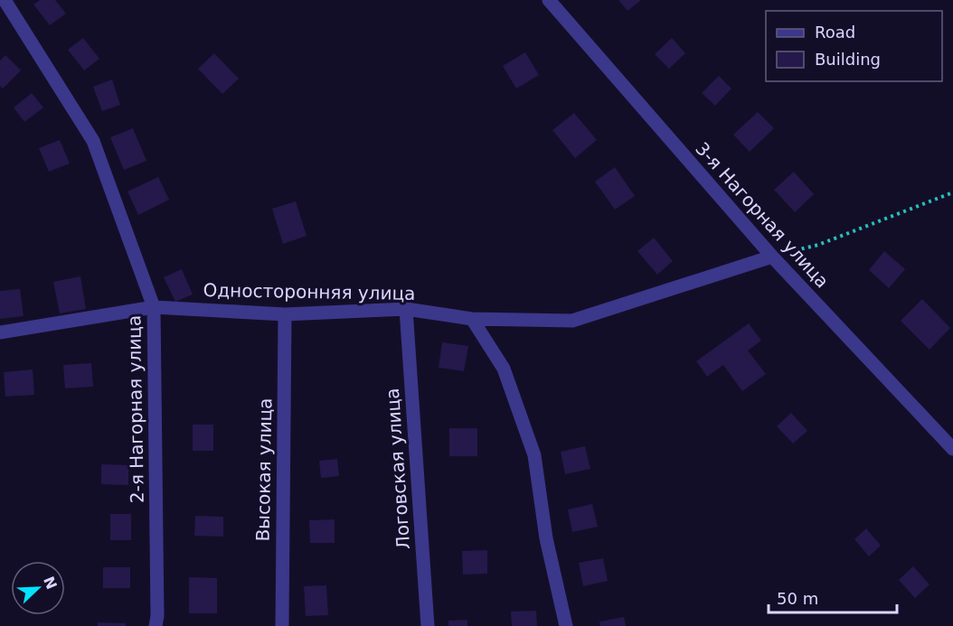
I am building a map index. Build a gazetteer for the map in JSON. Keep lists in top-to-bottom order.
{
  "streets": {
    "street": [
      "3-я Нагорная улица",
      "Односторонняя улица",
      "2-я Нагорная улица",
      "Логовская улица",
      "Высокая улица"
    ]
  },
  "crossings": [
    ["3-я Нагорная улица", "Односторонняя улица"],
    ["Односторонняя улица", "2-я Нагорная улица"],
    ["Односторонняя улица", "Логовская улица"],
    ["Односторонняя улица", "Высокая улица"]
  ],
  "legend": ["Road", "Building"],
  "scale_bar": "50 m",
  "north": "top right"
}
